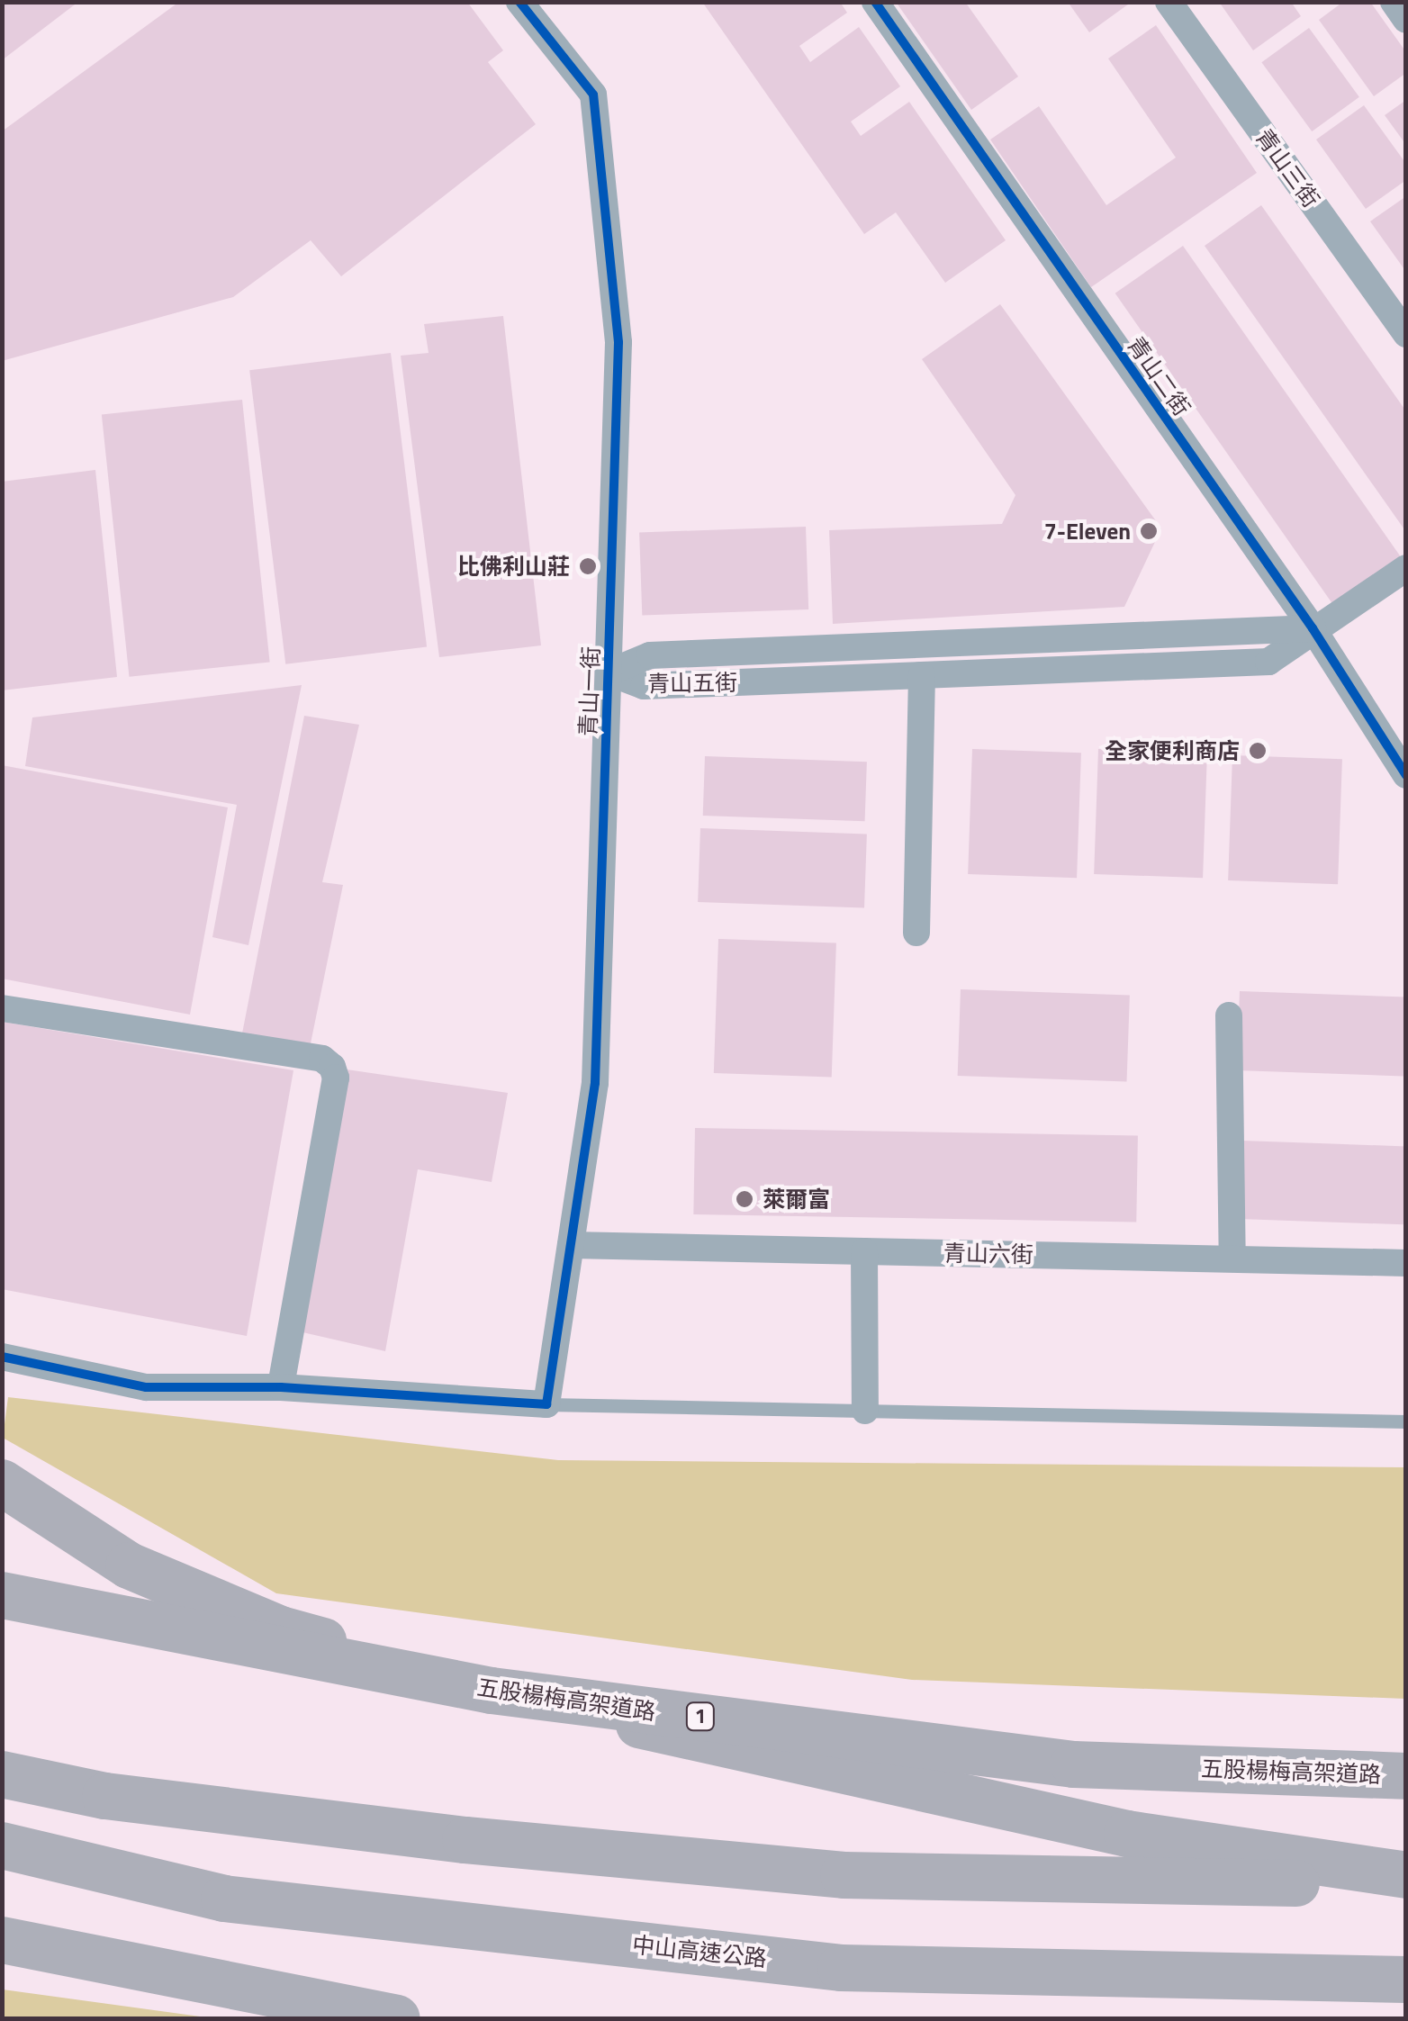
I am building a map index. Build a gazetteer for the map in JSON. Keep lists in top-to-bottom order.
{
  "streets": {
    "highway": ["五股楊梅高架道路", "1", "中山高速公路"],
    "street": [
      "青山三街",
      "青山二街",
      "青山五街",
      "青山一街",
      "青山六街"
    ]
  },
  "crossings": [
    ["青山二街", "青山五街"],
    ["青山五街", "青山一街"],
    ["青山一街", "青山六街"]
  ],
  "places": [
    "7-Eleven",
    "比佛利山莊",
    "全家便利商店",
    "萊爾富"
  ]
}
